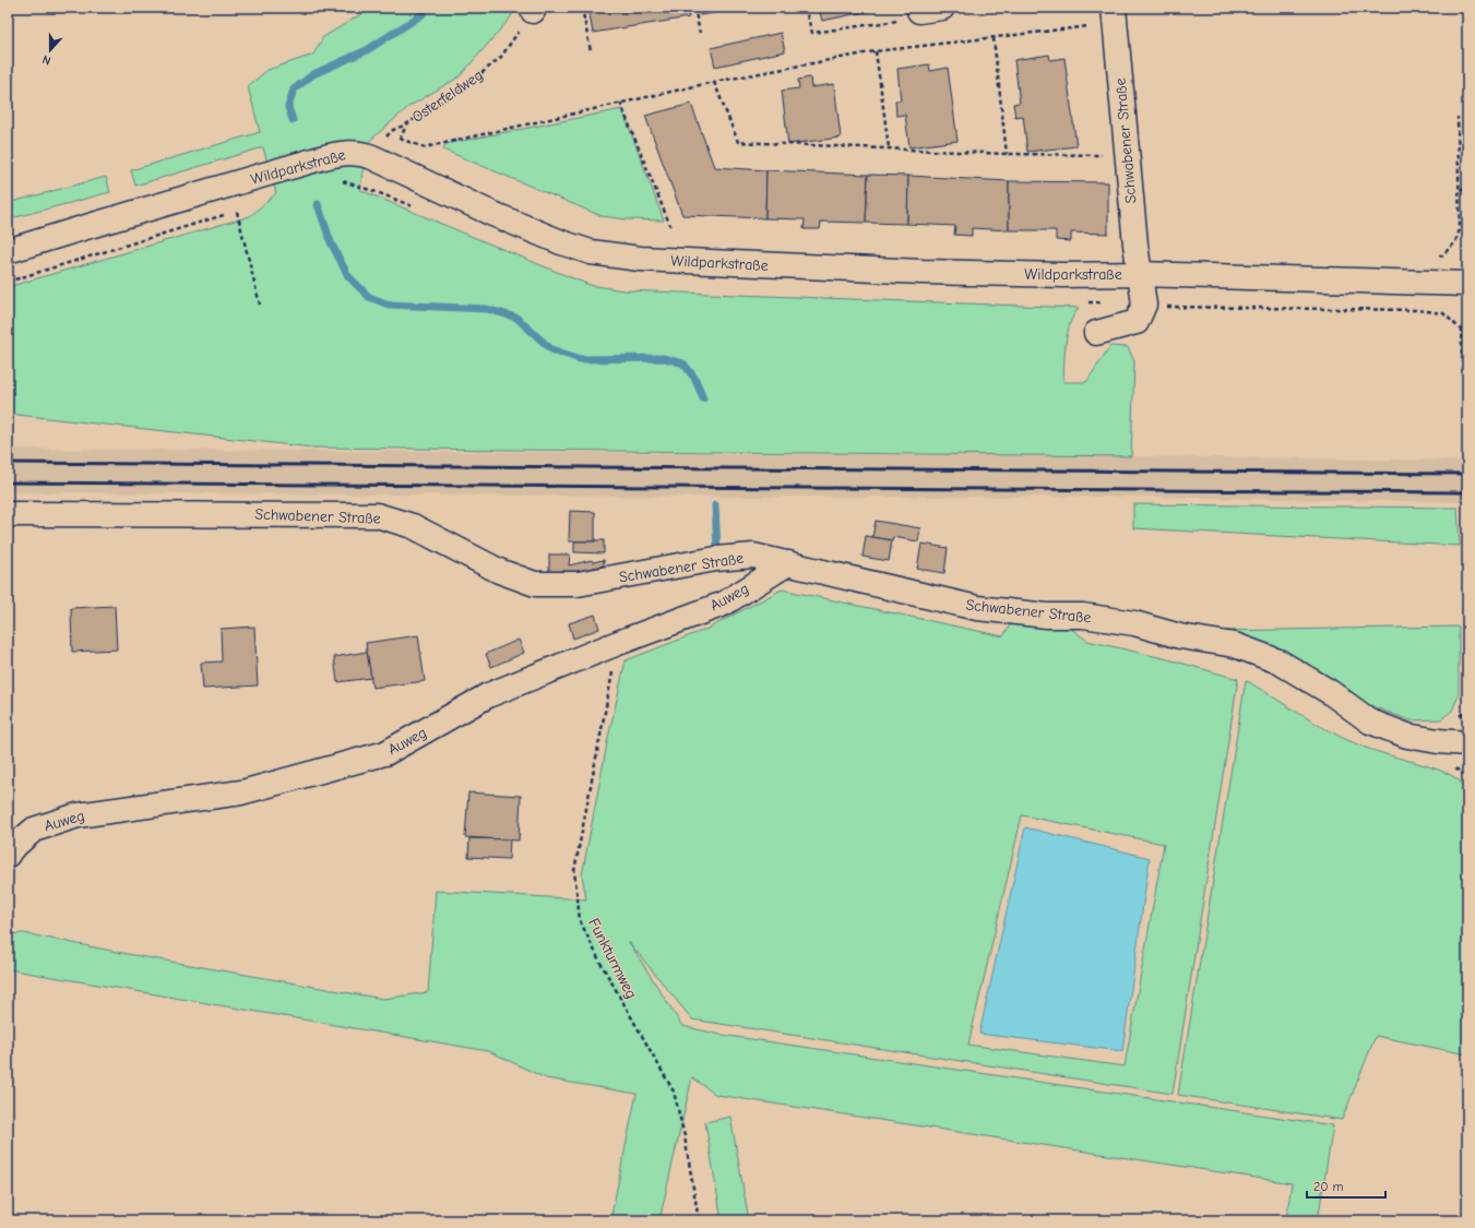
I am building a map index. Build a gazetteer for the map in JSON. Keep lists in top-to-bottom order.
{
  "streets": {
    "street": ["Schwabener Straße", "Wildparkstraße", "Auweg"],
    "path": ["Osterfeldweg", "Funkturmweg"]
  },
  "crossings": [
    ["Schwabener Straße", "Wildparkstraße"],
    ["Schwabener Straße", "Auweg"],
    ["Auweg", "Funkturmweg"]
  ],
  "scale_bar": "20 m",
  "north": "bottom"
}
